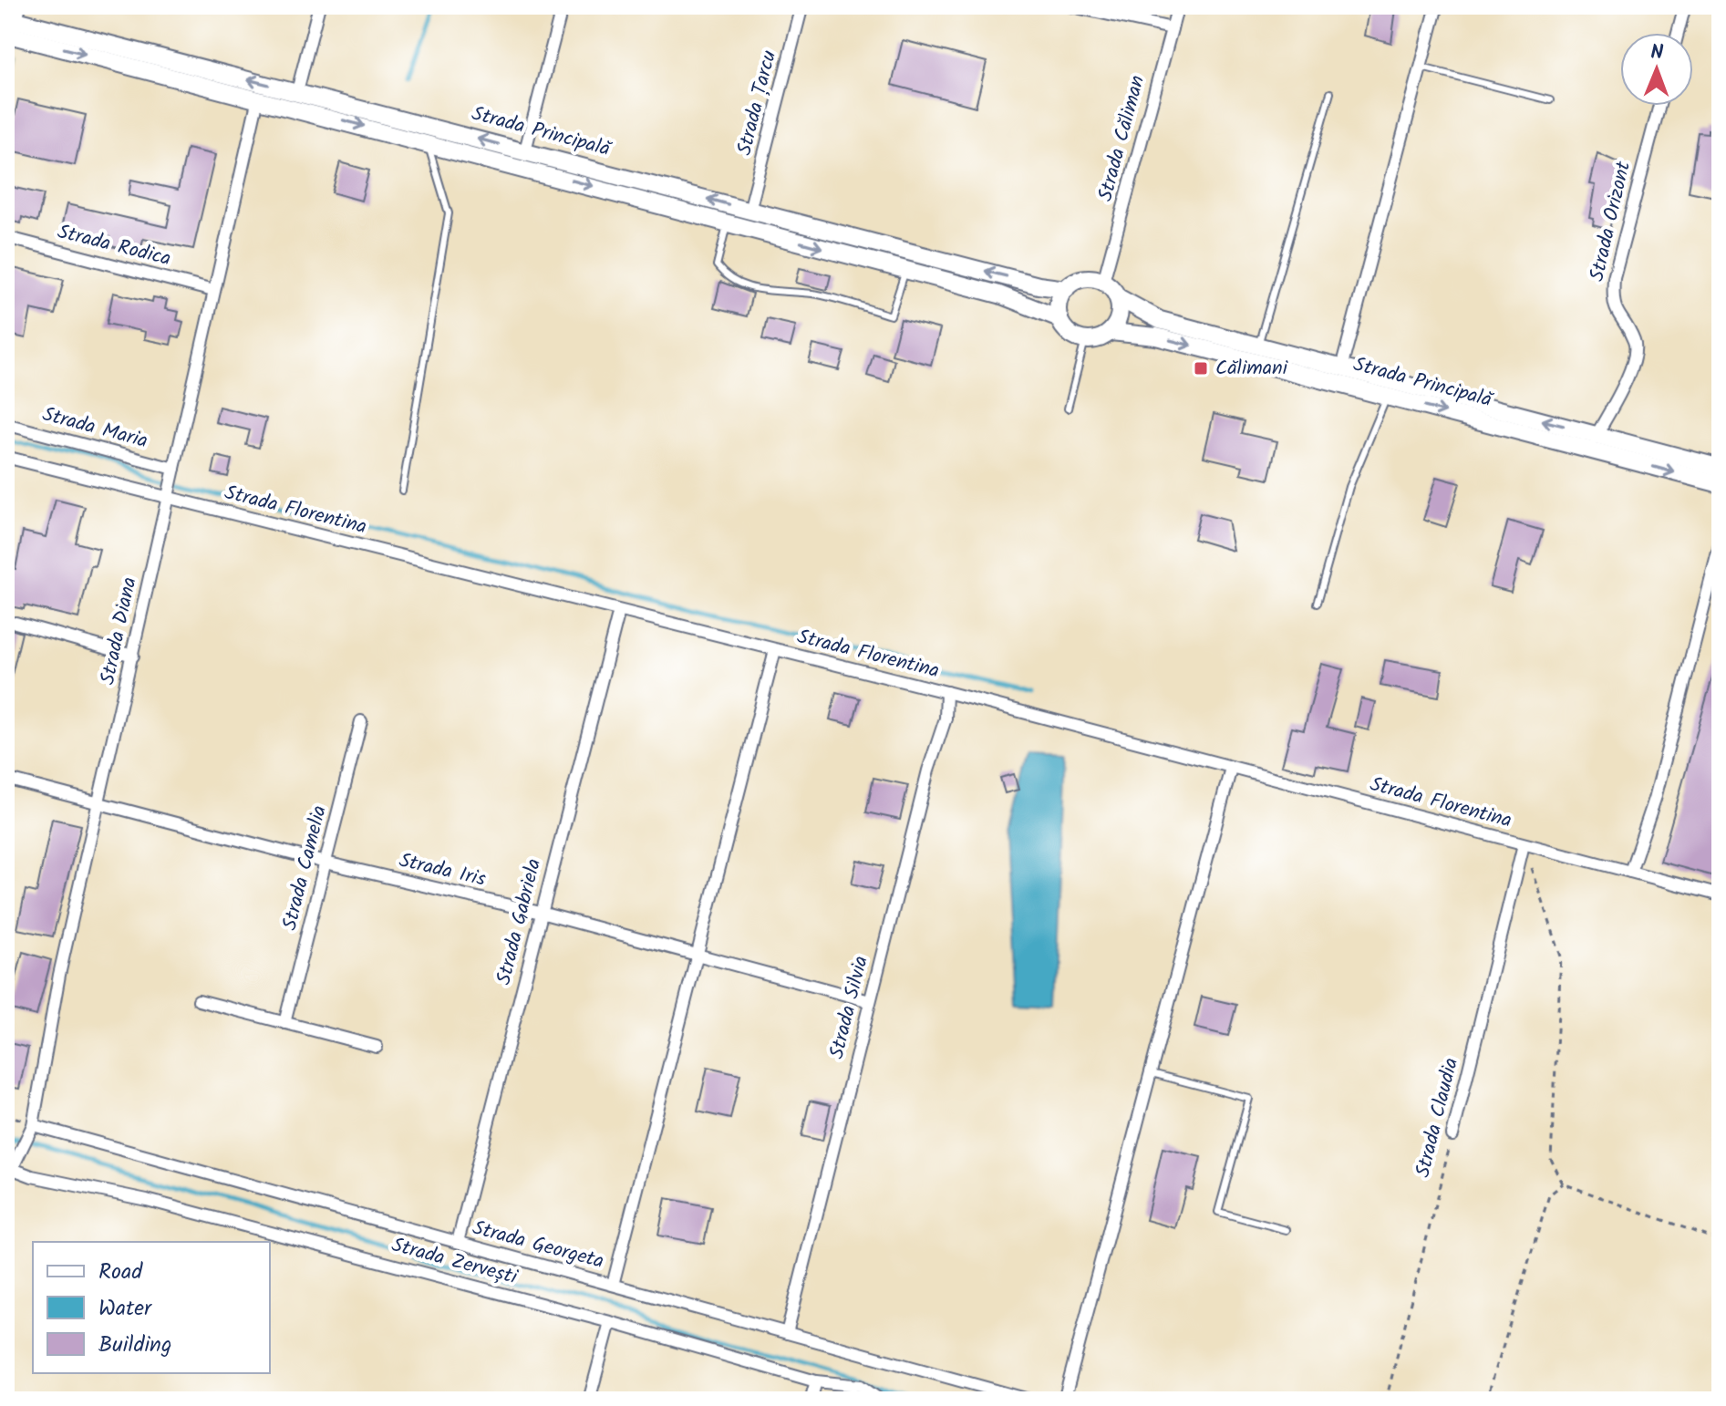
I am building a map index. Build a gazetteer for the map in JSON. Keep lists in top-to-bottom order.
{
  "streets": {
    "main road": ["Strada Principală"],
    "street": [
      "Strada Țarcu",
      "Strada Căliman",
      "Strada Orizont",
      "Strada Rodica",
      "Strada Maria",
      "Strada Florentina",
      "Strada Diana",
      "Strada Camelia",
      "Strada Iris",
      "Strada Gabriela",
      "Strada Silvia",
      "Strada Claudia",
      "Strada Georgeta",
      "Strada Zervești"
    ]
  },
  "crossings": [
    ["Strada Țarcu", "Strada Principală"],
    ["Strada Principală", "Strada Căliman"],
    ["Strada Principală", "Strada Orizont"],
    ["Strada Principală", "Strada Diana"],
    ["Strada Rodica", "Strada Diana"],
    ["Strada Maria", "Strada Diana"],
    ["Strada Florentina", "Strada Diana"],
    ["Strada Florentina", "Strada Gabriela"],
    ["Strada Florentina", "Strada Silvia"],
    ["Strada Florentina", "Strada Claudia"],
    ["Strada Diana", "Strada Iris"],
    ["Strada Diana", "Strada Georgeta"],
    ["Strada Diana", "Strada Zervești"],
    ["Strada Camelia", "Strada Iris"],
    ["Strada Iris", "Strada Gabriela"],
    ["Strada Iris", "Strada Silvia"],
    ["Strada Gabriela", "Strada Georgeta"],
    ["Strada Silvia", "Strada Georgeta"]
  ],
  "places": {
    "transit": ["Călimani"]
  },
  "legend": ["Road", "Water", "Building"],
  "north": "top"
}
